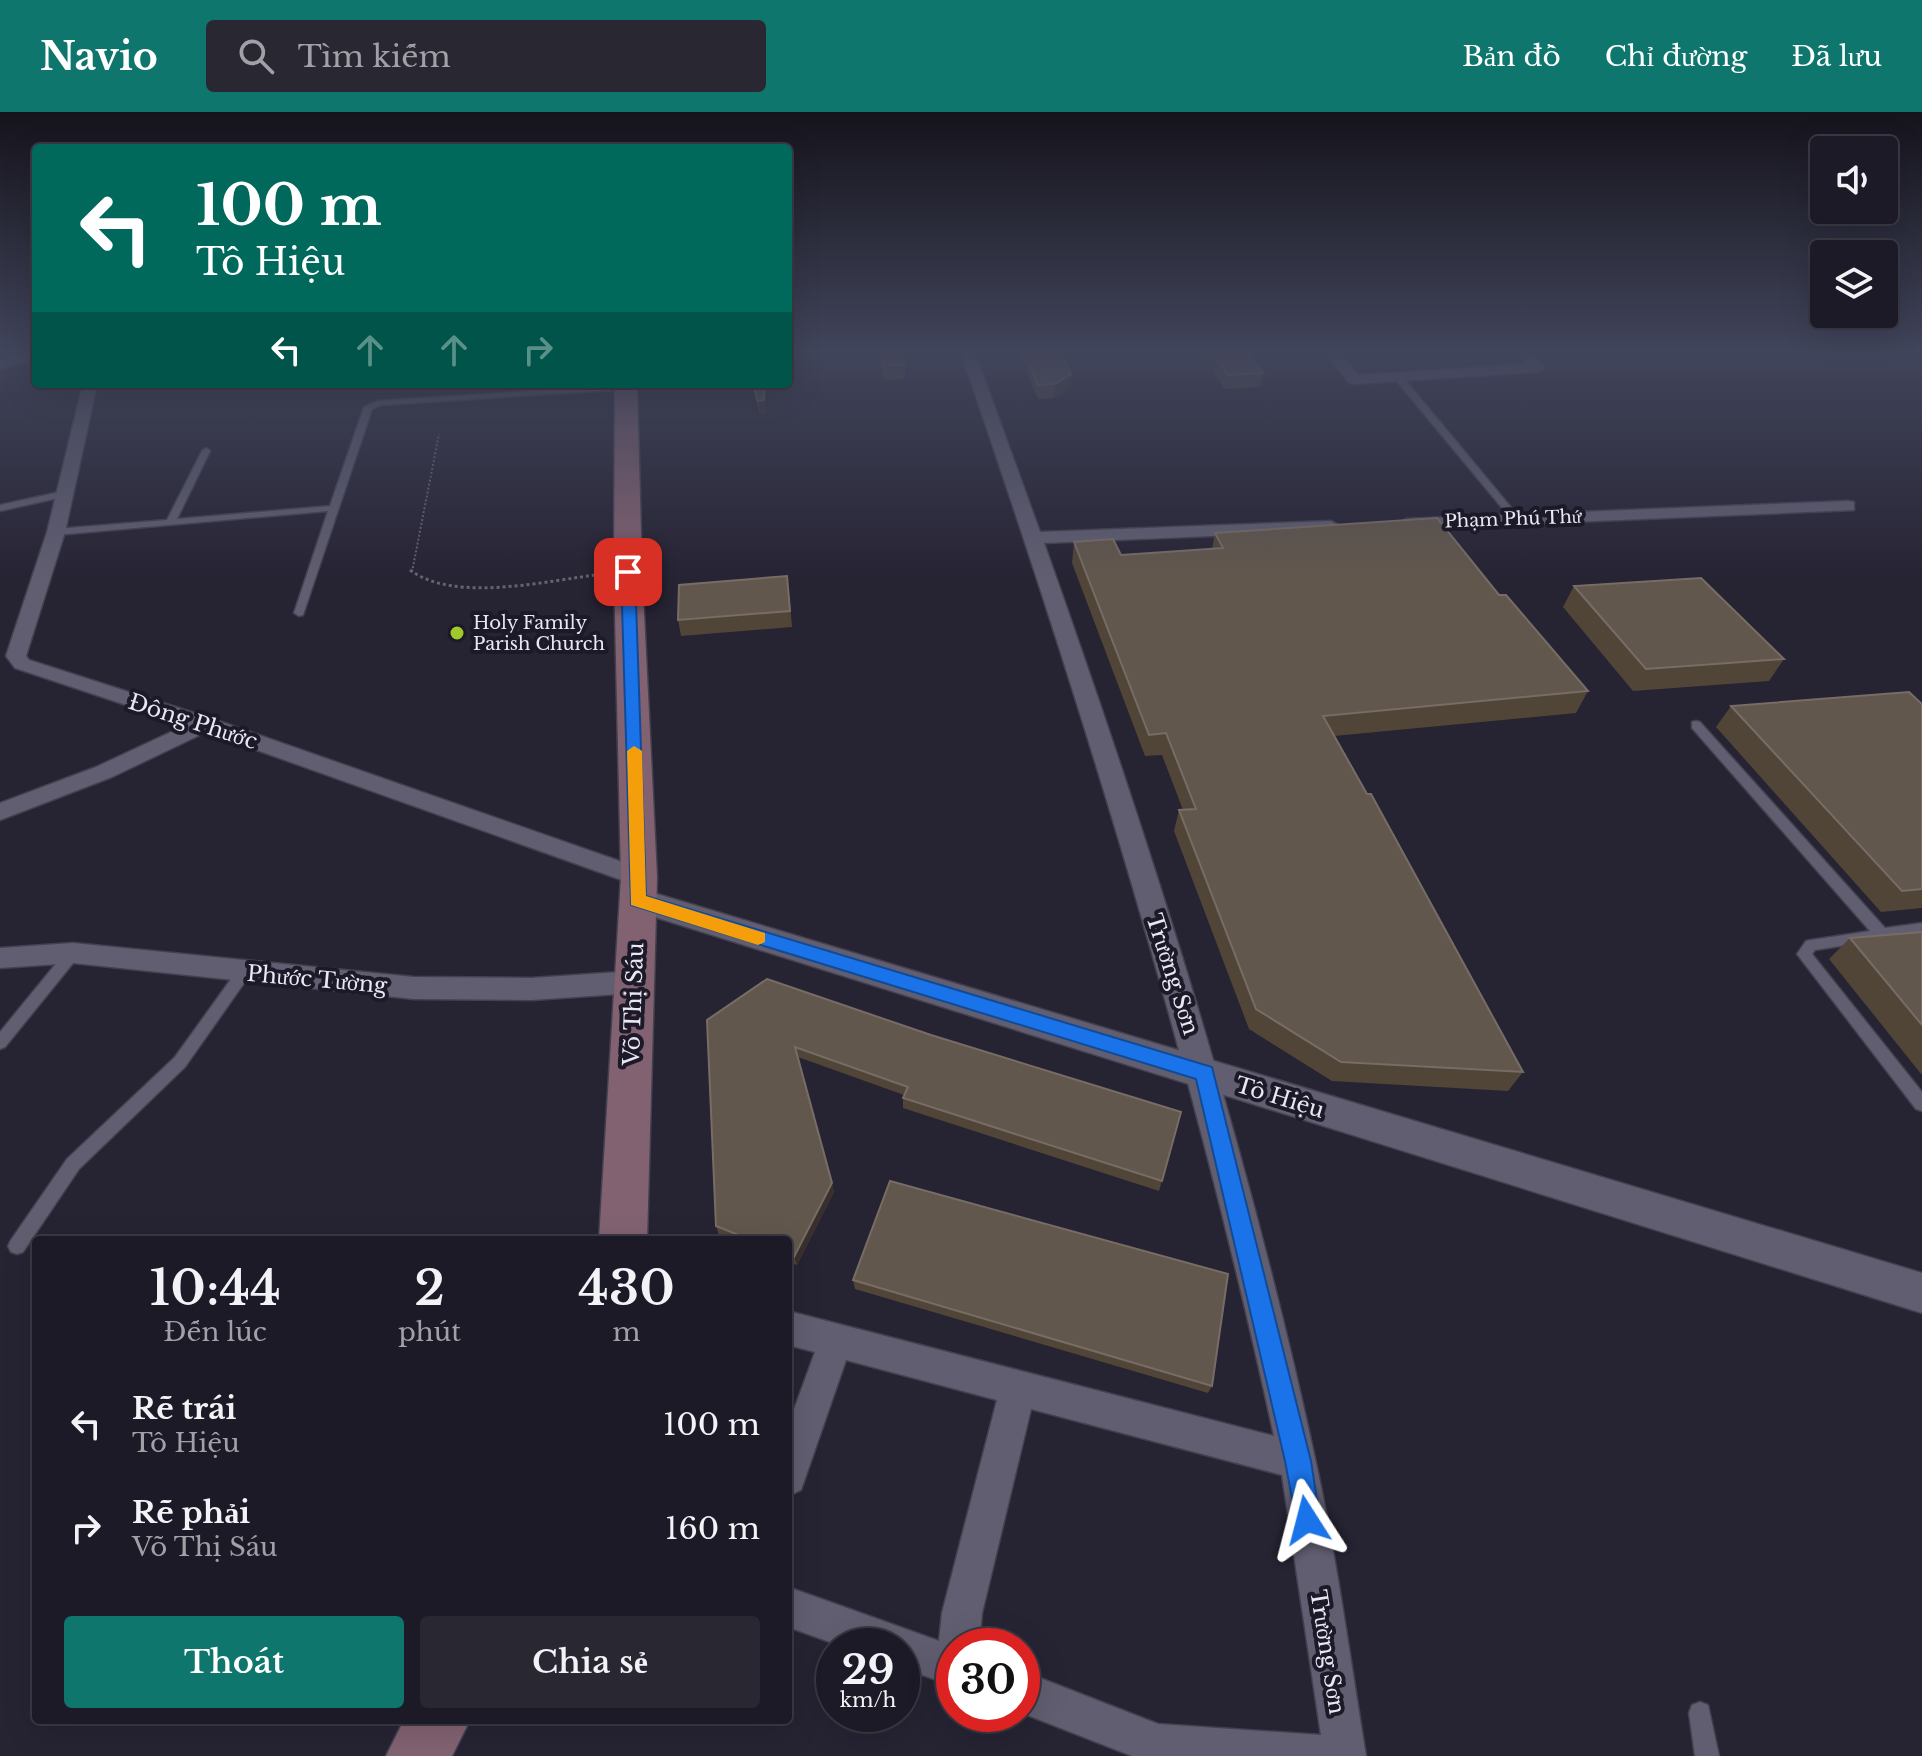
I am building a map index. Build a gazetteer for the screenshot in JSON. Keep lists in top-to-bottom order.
{
  "streets": {
    "main road": ["Võ Thị Sáu"],
    "street": [
      "Phạm Phú Thứ",
      "Đông Phước",
      "Trường Sơn",
      "Phước Tường",
      "Tô Hiệu"
    ]
  },
  "crossings": [
    ["Đông Phước", "Võ Thị Sáu"],
    ["Đông Phước", "Tô Hiệu"],
    ["Trường Sơn", "Tô Hiệu"],
    ["Phước Tường", "Võ Thị Sáu"],
    ["Võ Thị Sáu", "Tô Hiệu"]
  ],
  "places": ["Holy Family Parish Church"],
  "page": {
    "header": "Navio",
    "search": "Tìm kiếm",
    "nav": ["Bản đồ", "Chỉ đường", "Đã lưu"],
    "turn": ["100 m", "Tô Hiệu"],
    "eta": [
      "10:44",
      "Đến lúc",
      "2",
      "phút",
      "430",
      "m"
    ],
    "list": [
      {
        "name": "Rẽ trái",
        "note": "Tô Hiệu",
        "value": "100 m"
      },
      {
        "name": "Rẽ phải",
        "note": "Võ Thị Sáu",
        "value": "160 m"
      }
    ],
    "buttons": ["Thoát", "Chia sẻ"],
    "speed": "29 km/h",
    "limit": "30"
  }
}
